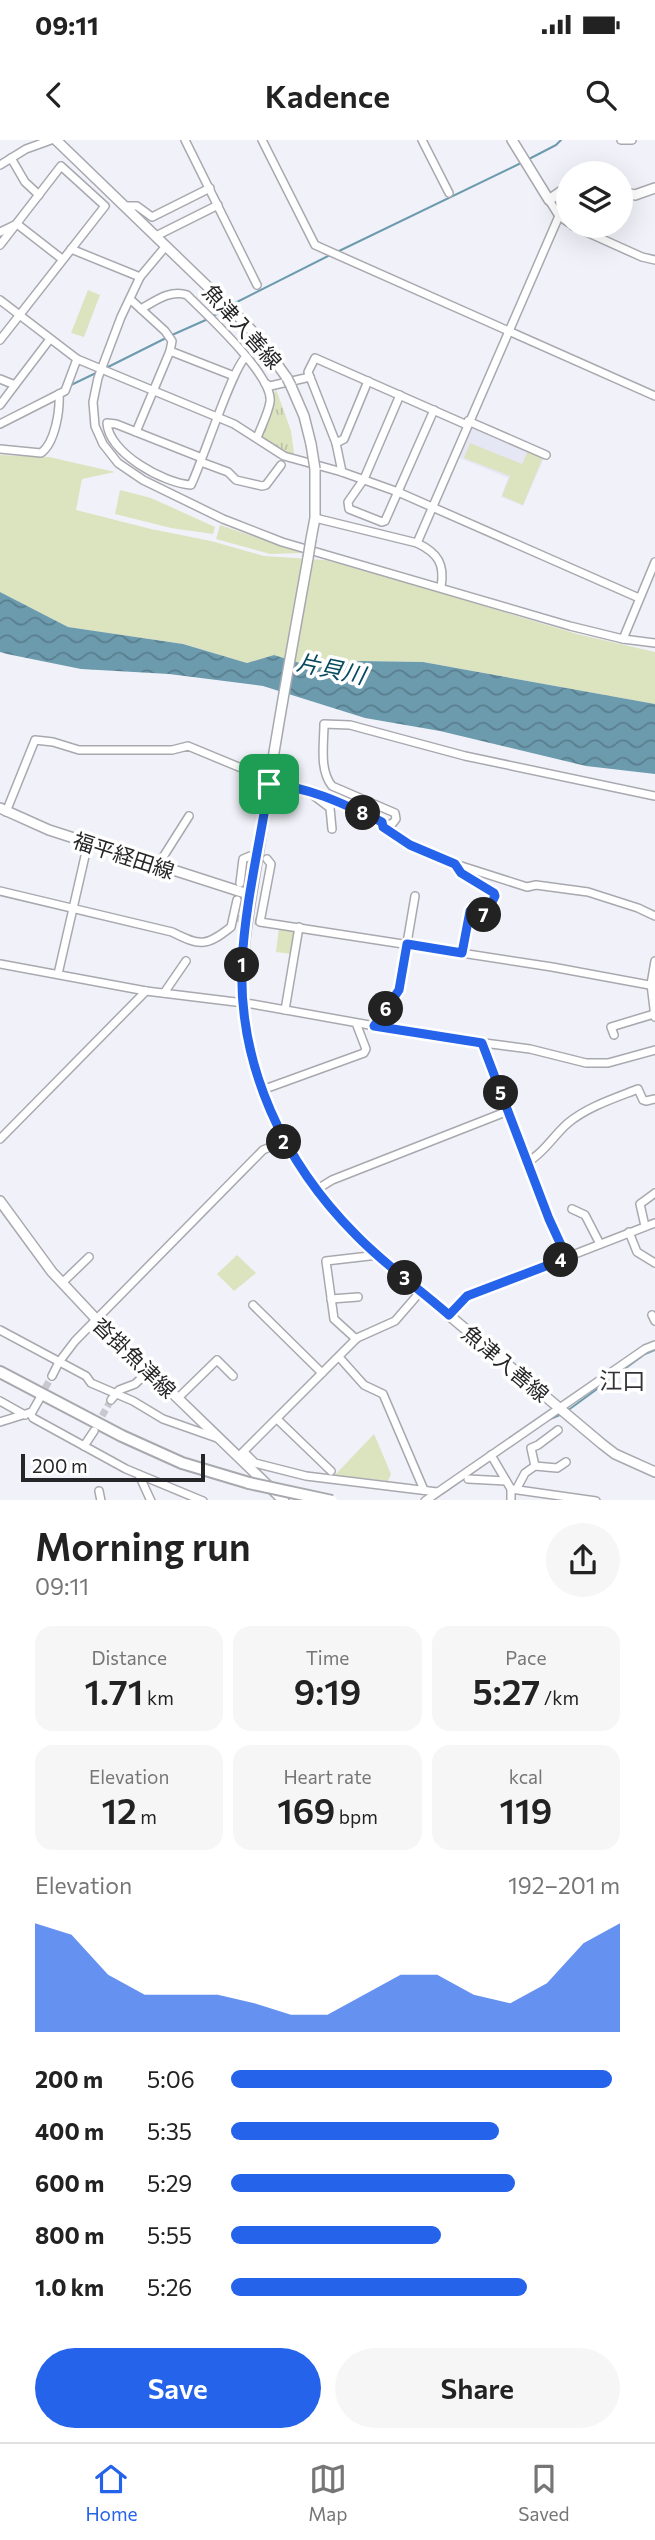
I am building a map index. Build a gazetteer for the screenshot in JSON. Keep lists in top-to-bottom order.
{
  "streets": {
    "main road": ["魚津入善線", "福平経田線", "沓掛魚津線"]
  },
  "crossings": [
    ["魚津入善線", "福平経田線"]
  ],
  "districts": ["江口"],
  "water": ["片貝川"],
  "scale_bar": "200 m",
  "page": {
    "status": "09:11",
    "header": "Kadence",
    "pins": [
      "8",
      "7",
      "1",
      "6",
      "5",
      "2",
      "4",
      "3"
    ],
    "scale": "200 m",
    "heading": ["Morning run", "09:11"],
    "stats": [
      ["Distance", "1.71 km"],
      ["Time", "9:19"],
      ["Pace", "5:27 /km"],
      ["Elevation", "12 m"],
      ["Heart rate", "169 bpm"],
      ["kcal", "119"]
    ],
    "chart": ["Elevation", "192–201 m"],
    "list": [
      {
        "name": "200 m",
        "note": "5:06"
      },
      {
        "name": "400 m",
        "note": "5:35"
      },
      {
        "name": "600 m",
        "note": "5:29"
      },
      {
        "name": "800 m",
        "note": "5:55"
      },
      {
        "name": "1.0 km",
        "note": "5:26"
      }
    ],
    "buttons": ["Save", "Share"],
    "tabs": ["Home", "Map", "Saved"]
  }
}
